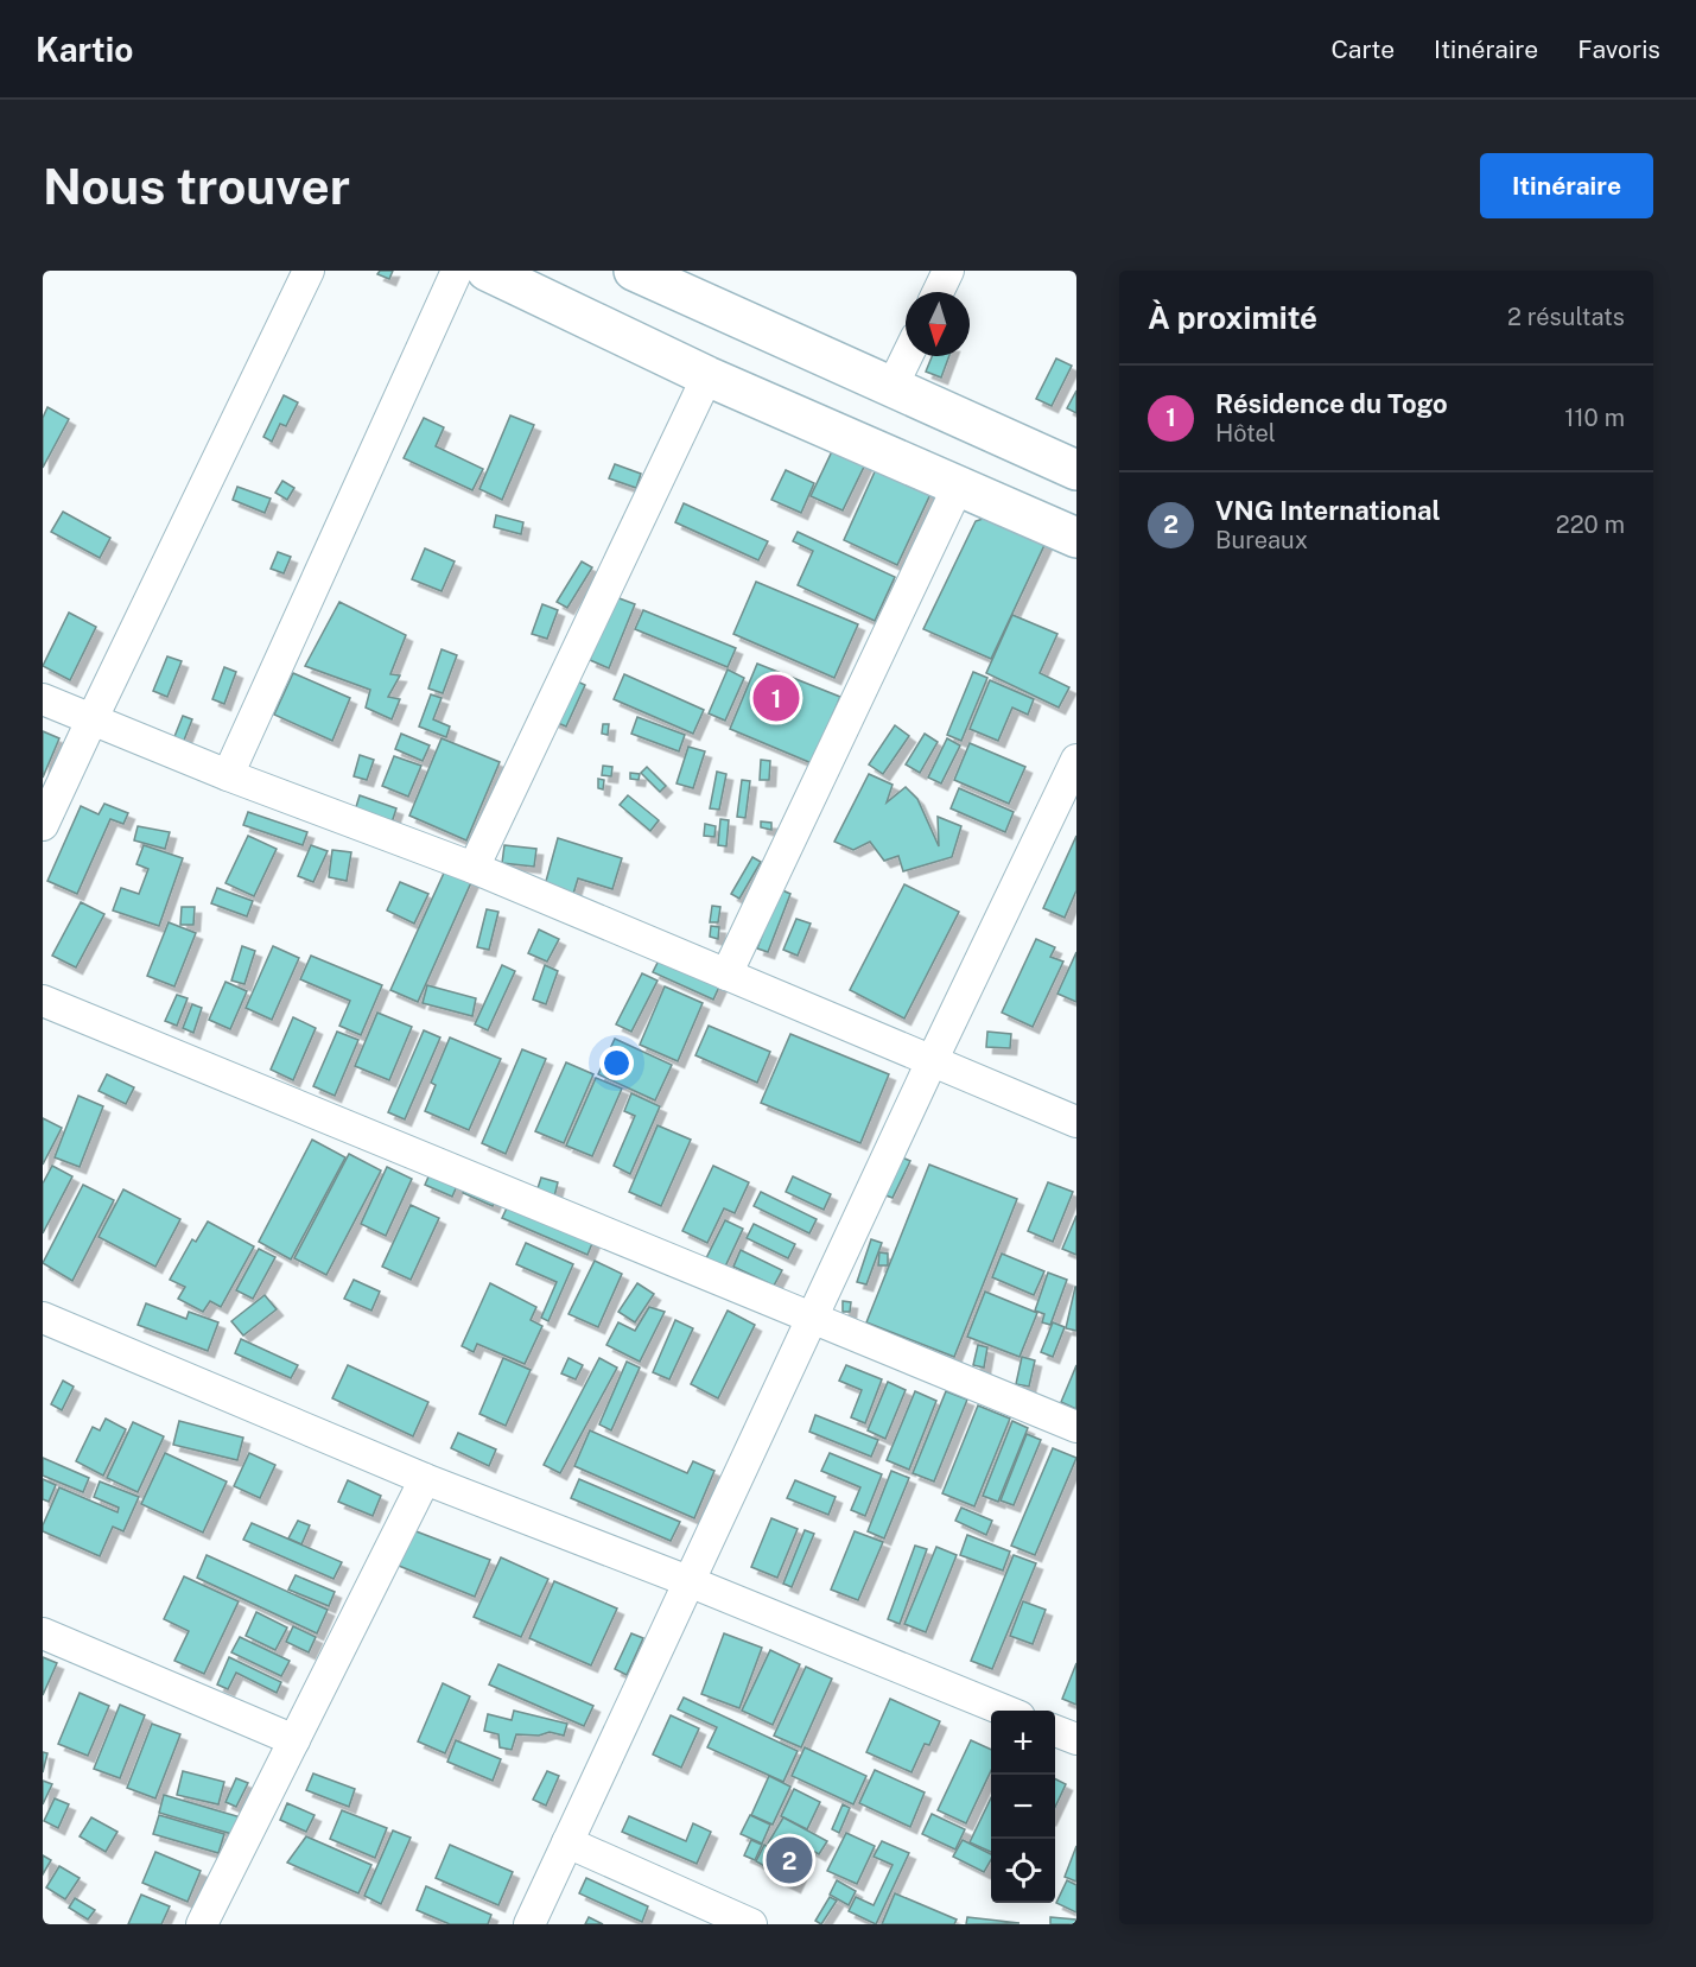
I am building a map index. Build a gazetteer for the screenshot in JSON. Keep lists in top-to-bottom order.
{
  "north": "bottom",
  "page": {
    "header": "Kartio",
    "nav": ["Carte", "Itinéraire", "Favoris"],
    "buttons": "Itinéraire",
    "title": "Nous trouver",
    "heading": ["À proximité", "2 résultats"],
    "list": [
      {
        "mark": "1",
        "name": "Résidence du Togo",
        "note": "Hôtel",
        "value": "110 m"
      },
      {
        "mark": "2",
        "name": "VNG International",
        "note": "Bureaux",
        "value": "220 m"
      }
    ],
    "pins": ["1", "2"],
    "map_buttons": ["+", "−"]
  }
}
